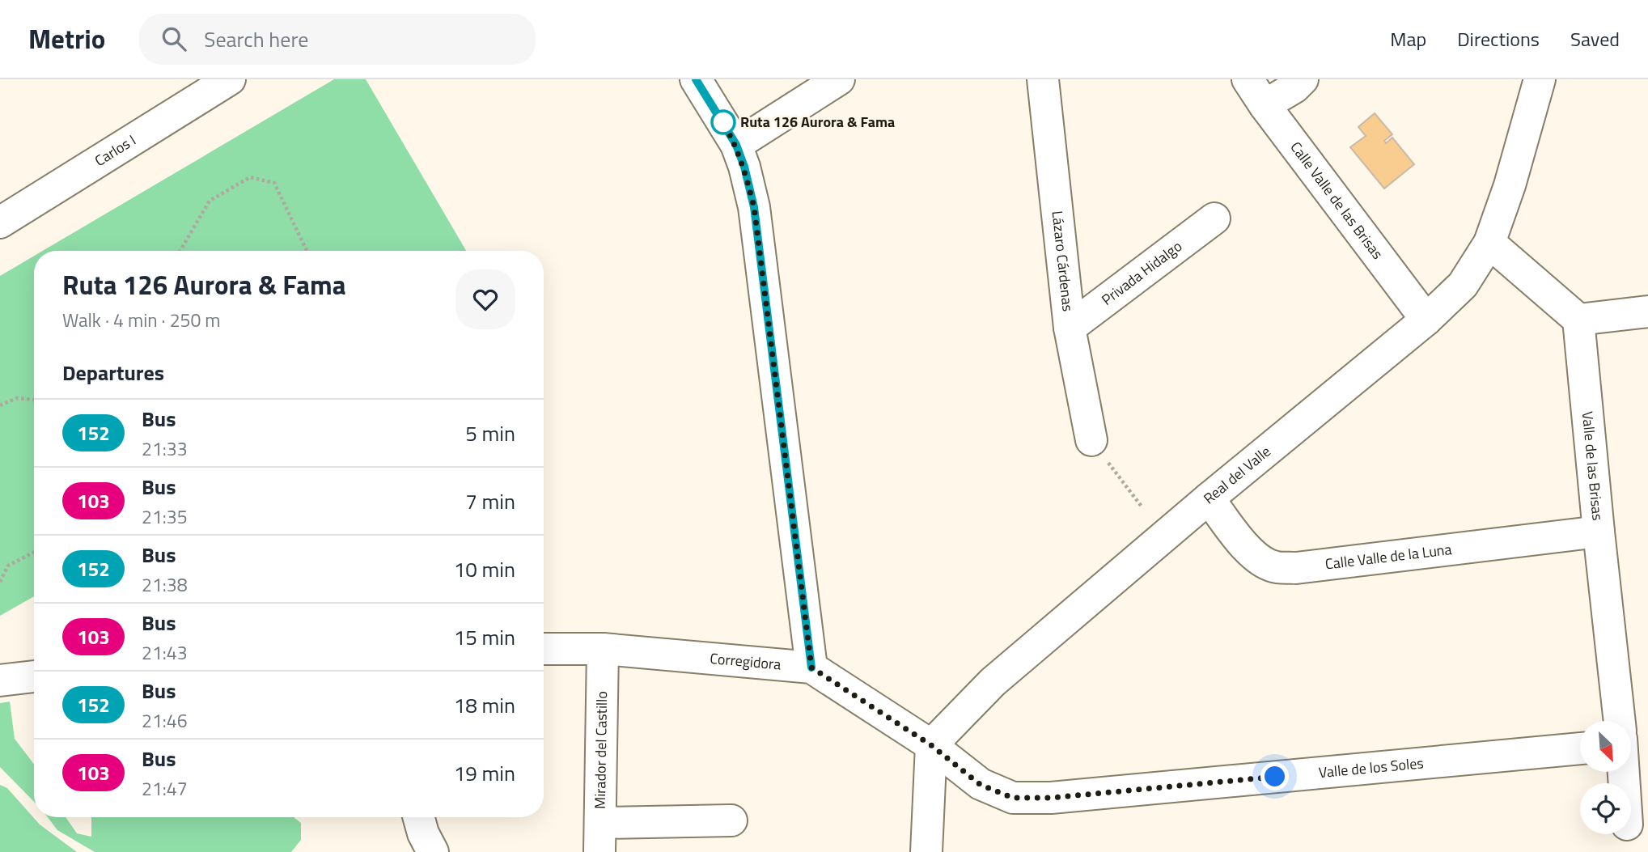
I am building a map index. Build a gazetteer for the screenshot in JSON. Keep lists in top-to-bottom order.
{
  "streets": {
    "street": [
      "Carlos I",
      "Calle Valle de las Brisas",
      "Lázaro Cárdenas",
      "Privada Hidalgo",
      "Valle de las Brisas",
      "Real del Valle",
      "Calle Valle de la Luna",
      "Corregidora",
      "Mirador del Castillo",
      "Valle de los Soles"
    ]
  },
  "crossings": [
    ["Calle Valle de las Brisas", "Real del Valle"],
    ["Lázaro Cárdenas", "Privada Hidalgo"],
    ["Valle de las Brisas", "Calle Valle de la Luna"],
    ["Real del Valle", "Calle Valle de la Luna"],
    ["Real del Valle", "Corregidora"],
    ["Real del Valle", "Valle de los Soles"],
    ["Corregidora", "Mirador del Castillo"],
    ["Corregidora", "Valle de los Soles"]
  ],
  "places": ["Ruta 126 Aurora & Fama"],
  "lines": ["bus line 152"],
  "north": "bottom right",
  "page": {
    "header": "Metrio",
    "search": "Search here",
    "nav": ["Map", "Directions", "Saved"],
    "heading": [
      ["Ruta 126 Aurora & Fama", "Walk · 4 min · 250 m"],
      "Departures"
    ],
    "list": [
      {
        "mark": "152",
        "name": "Bus",
        "note": "21:33",
        "value": "5 min"
      },
      {
        "mark": "103",
        "name": "Bus",
        "note": "21:35",
        "value": "7 min"
      },
      {
        "mark": "152",
        "name": "Bus",
        "note": "21:38",
        "value": "10 min"
      },
      {
        "mark": "103",
        "name": "Bus",
        "note": "21:43",
        "value": "15 min"
      },
      {
        "mark": "152",
        "name": "Bus",
        "note": "21:46",
        "value": "18 min"
      },
      {
        "mark": "103",
        "name": "Bus",
        "note": "21:47",
        "value": "19 min"
      }
    ]
  }
}
